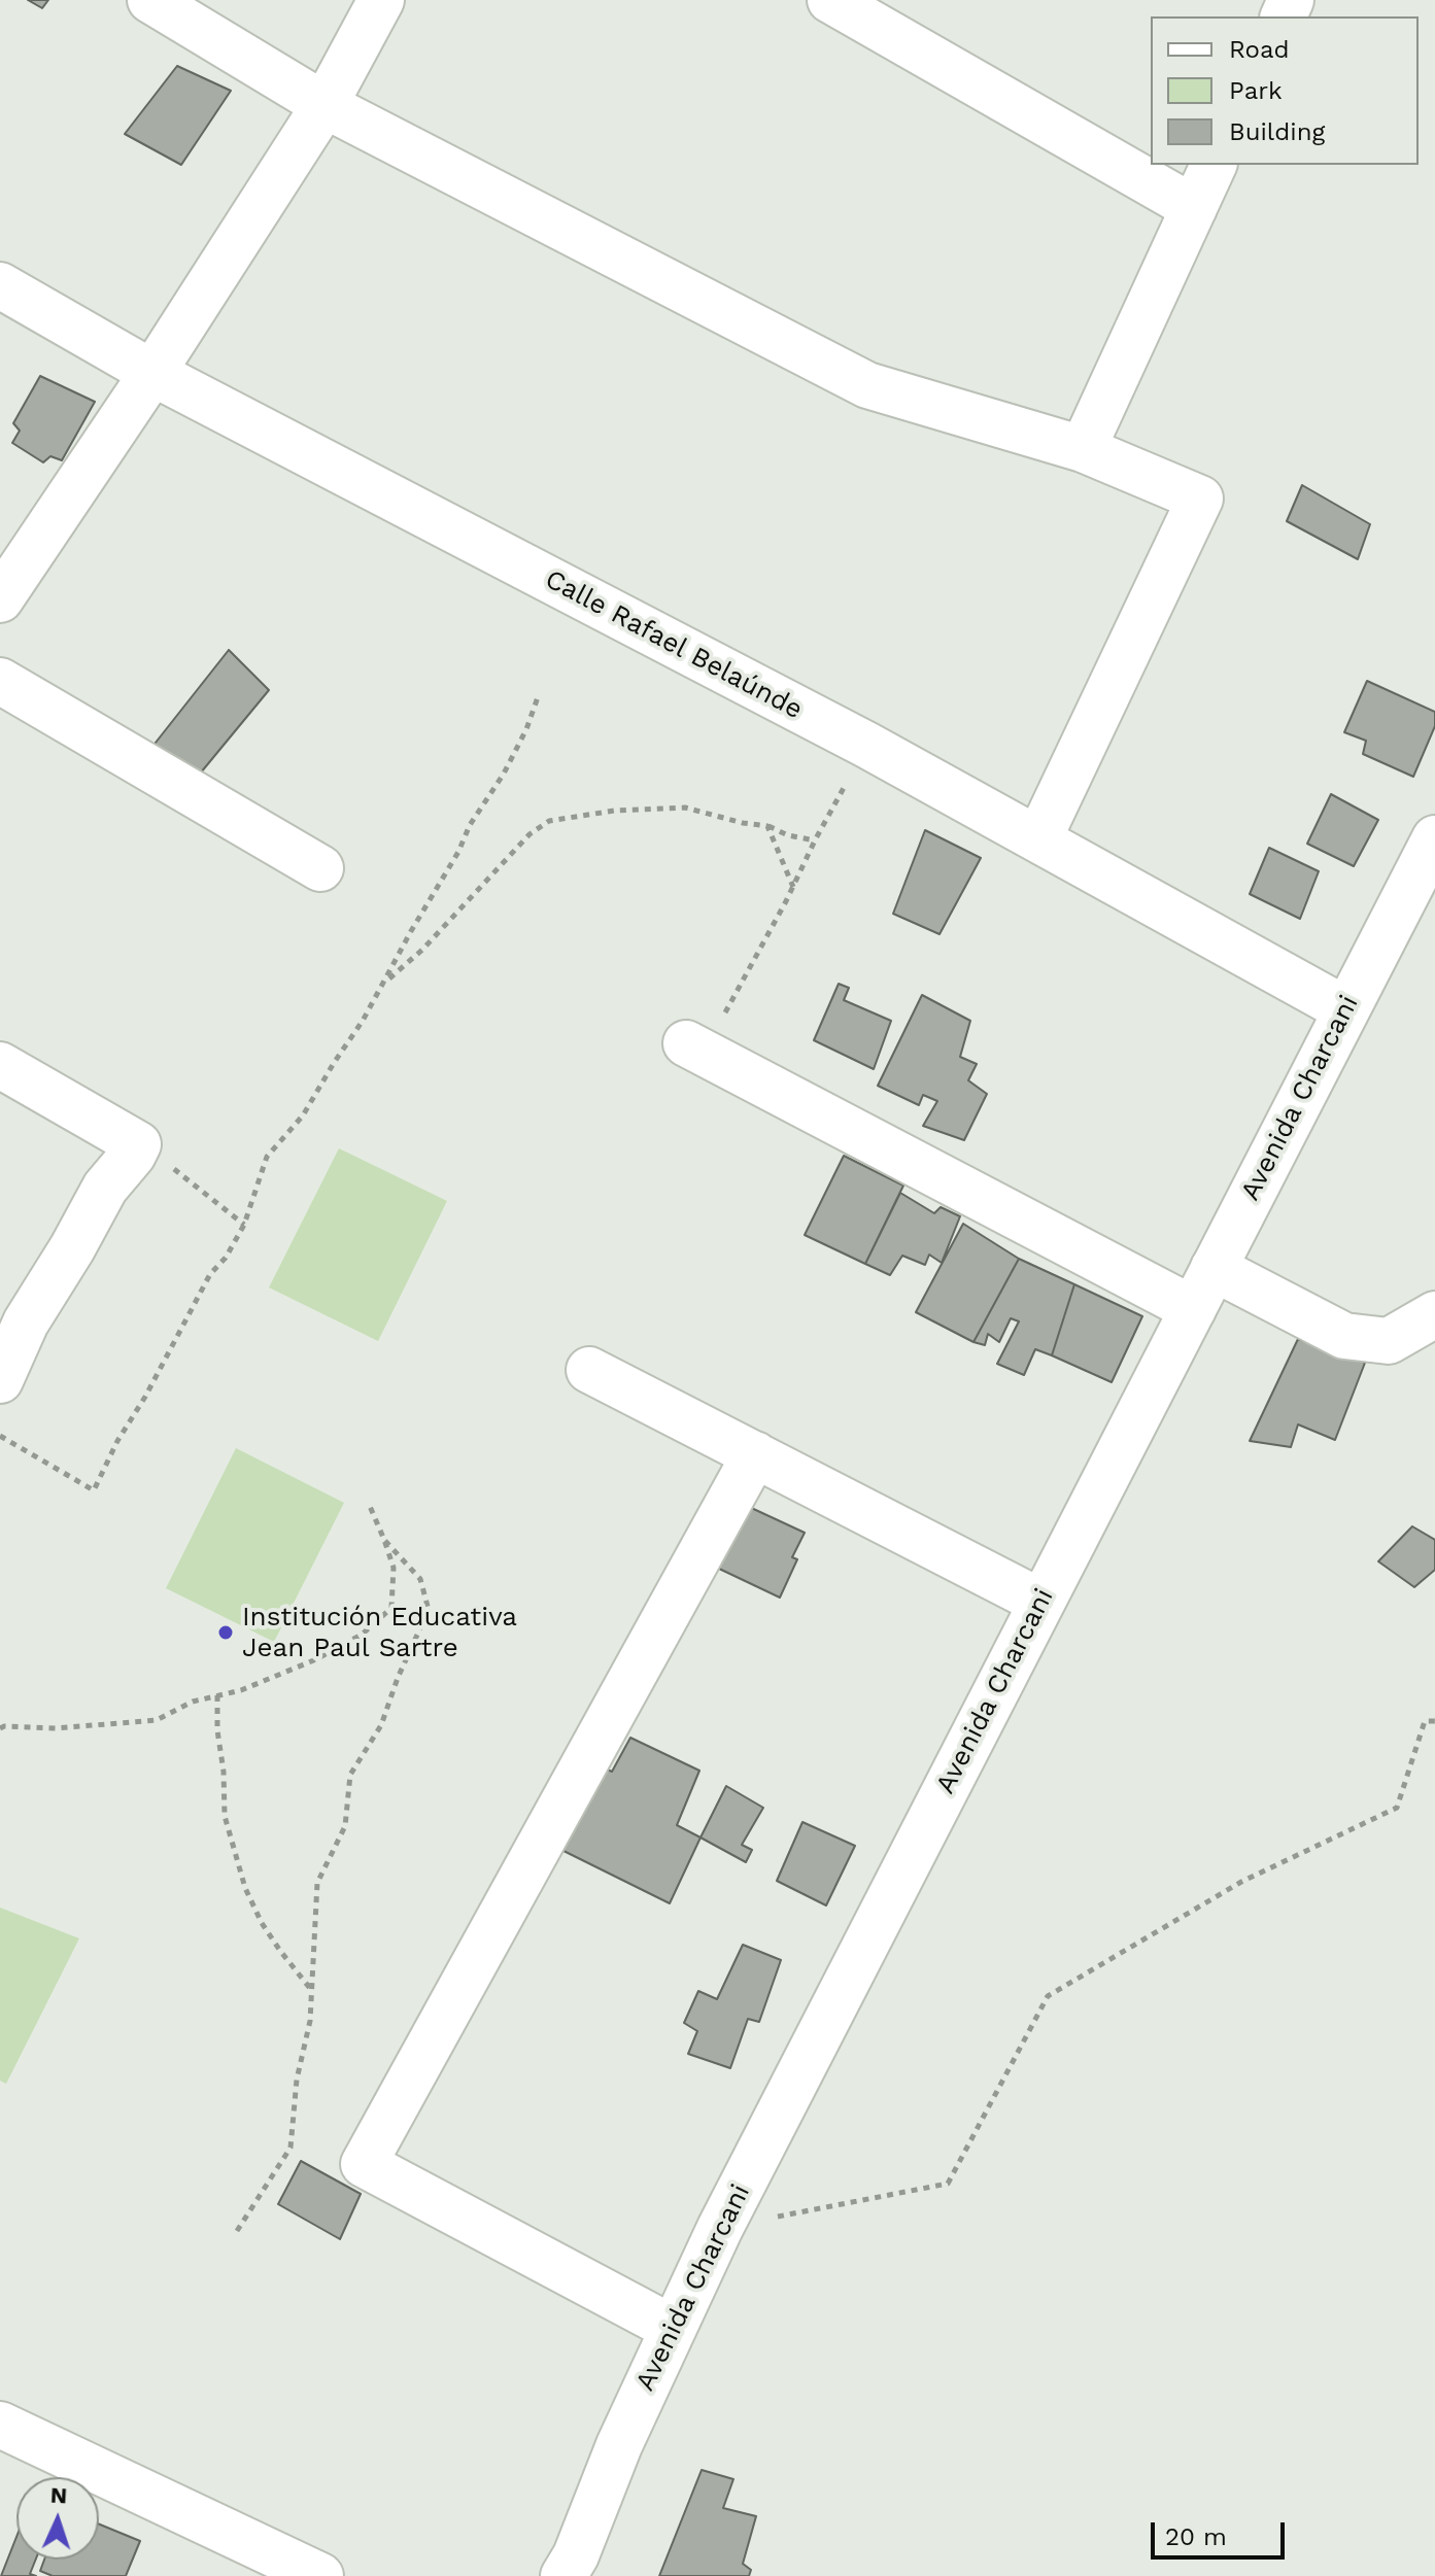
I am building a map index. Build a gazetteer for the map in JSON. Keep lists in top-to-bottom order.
{
  "streets": {
    "street": ["Calle Rafael Belaúnde", "Avenida Charcani"]
  },
  "crossings": [
    ["Calle Rafael Belaúnde", "Avenida Charcani"]
  ],
  "places": ["Institución Educativa Jean Paul Sartre"],
  "legend": ["Road", "Park", "Building"],
  "scale_bar": "20 m",
  "north": "top"
}
